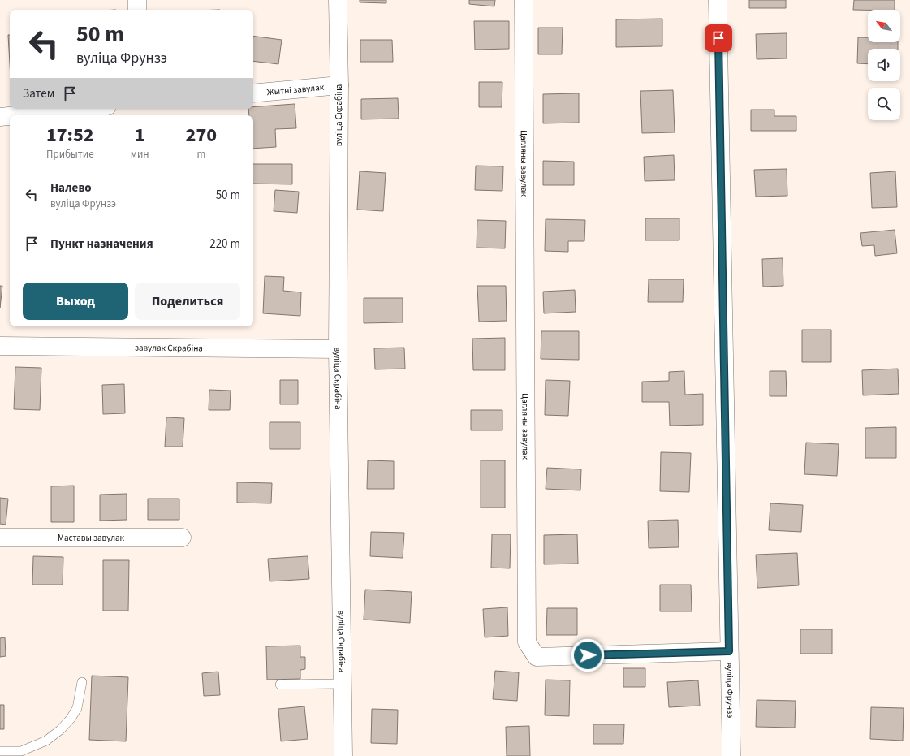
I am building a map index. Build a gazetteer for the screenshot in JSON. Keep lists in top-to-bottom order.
{
  "streets": {
    "street": [
      "Жытні завулак",
      "вуліца Скрабіна",
      "Цагляны завулак",
      "завулак Скрабіна",
      "Маставы завулак",
      "вуліца Фрунзэ"
    ]
  },
  "crossings": [
    ["Жытні завулак", "вуліца Скрабіна"],
    ["вуліца Скрабіна", "завулак Скрабіна"],
    ["Цагляны завулак", "вуліца Фрунзэ"]
  ],
  "north": "top left",
  "page": {
    "turn": ["50 m", "вуліца Фрунзэ"],
    "then": "Затем",
    "eta": [
      "17:52",
      "Прибытие",
      "1",
      "мин",
      "270",
      "m"
    ],
    "list": [
      {
        "name": "Налево",
        "note": "вуліца Фрунзэ",
        "value": "50 m"
      },
      {
        "name": "Пункт назначения",
        "value": "220 m"
      }
    ],
    "buttons": ["Выход", "Поделиться"]
  }
}
